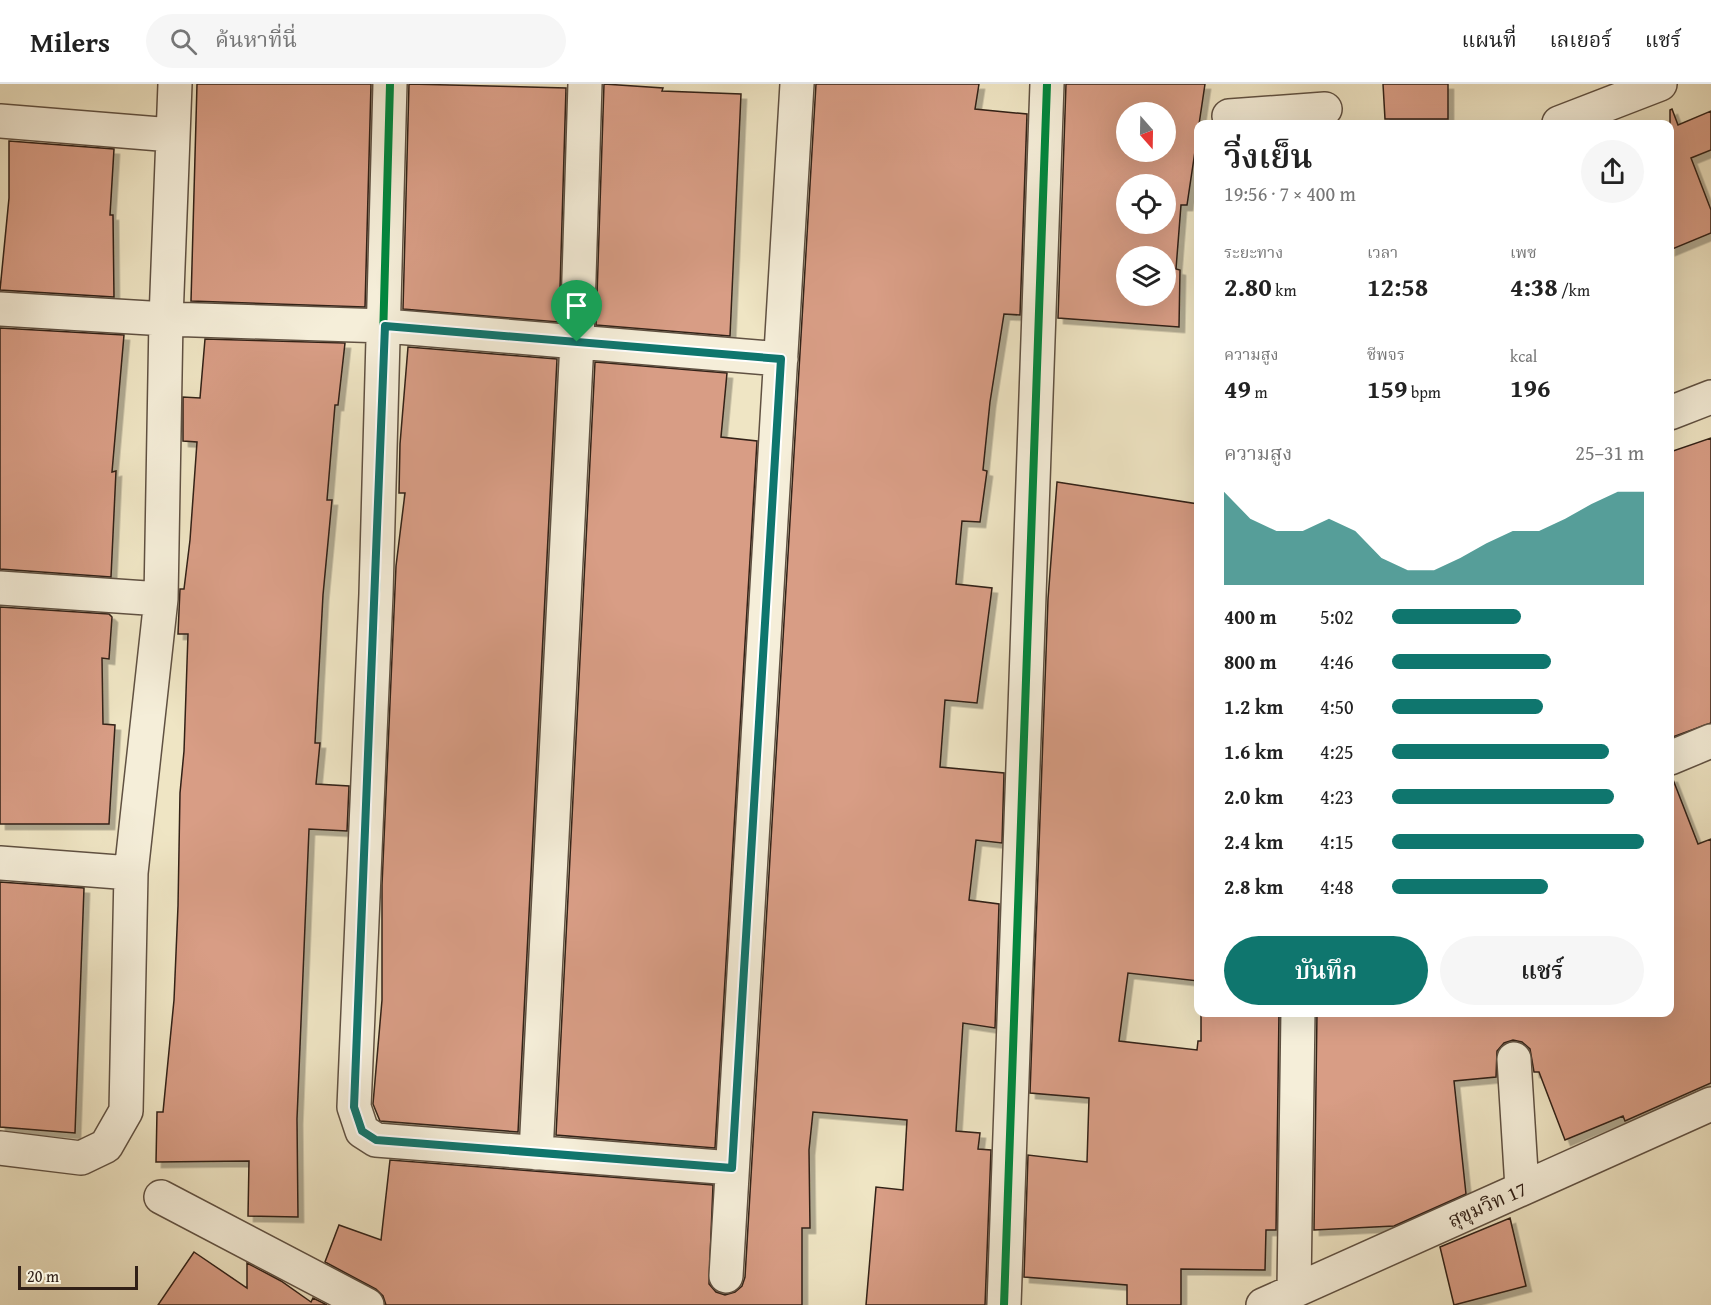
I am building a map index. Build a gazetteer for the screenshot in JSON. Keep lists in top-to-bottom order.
{
  "streets": {
    "street": ["สุขุมวิท 17"]
  },
  "scale_bar": "20 m",
  "north": "bottom",
  "page": {
    "header": "Milers",
    "search": "ค้นหาที่นี่",
    "nav": ["แผนที่", "เลเยอร์", "แชร์"],
    "heading": ["วิ่งเย็น", "19:56 · 7 × 400 m"],
    "stats": [
      ["ระยะทาง", "2.80 km"],
      ["เวลา", "12:58"],
      ["เพซ", "4:38 /km"],
      ["ความสูง", "49 m"],
      ["ชีพจร", "159 bpm"],
      ["kcal", "196"]
    ],
    "chart": ["ความสูง", "25–31 m"],
    "list": [
      {
        "name": "400 m",
        "note": "5:02"
      },
      {
        "name": "800 m",
        "note": "4:46"
      },
      {
        "name": "1.2 km",
        "note": "4:50"
      },
      {
        "name": "1.6 km",
        "note": "4:25"
      },
      {
        "name": "2.0 km",
        "note": "4:23"
      },
      {
        "name": "2.4 km",
        "note": "4:15"
      },
      {
        "name": "2.8 km",
        "note": "4:48"
      }
    ],
    "buttons": ["บันทึก", "แชร์"],
    "scale": "20 m"
  }
}
